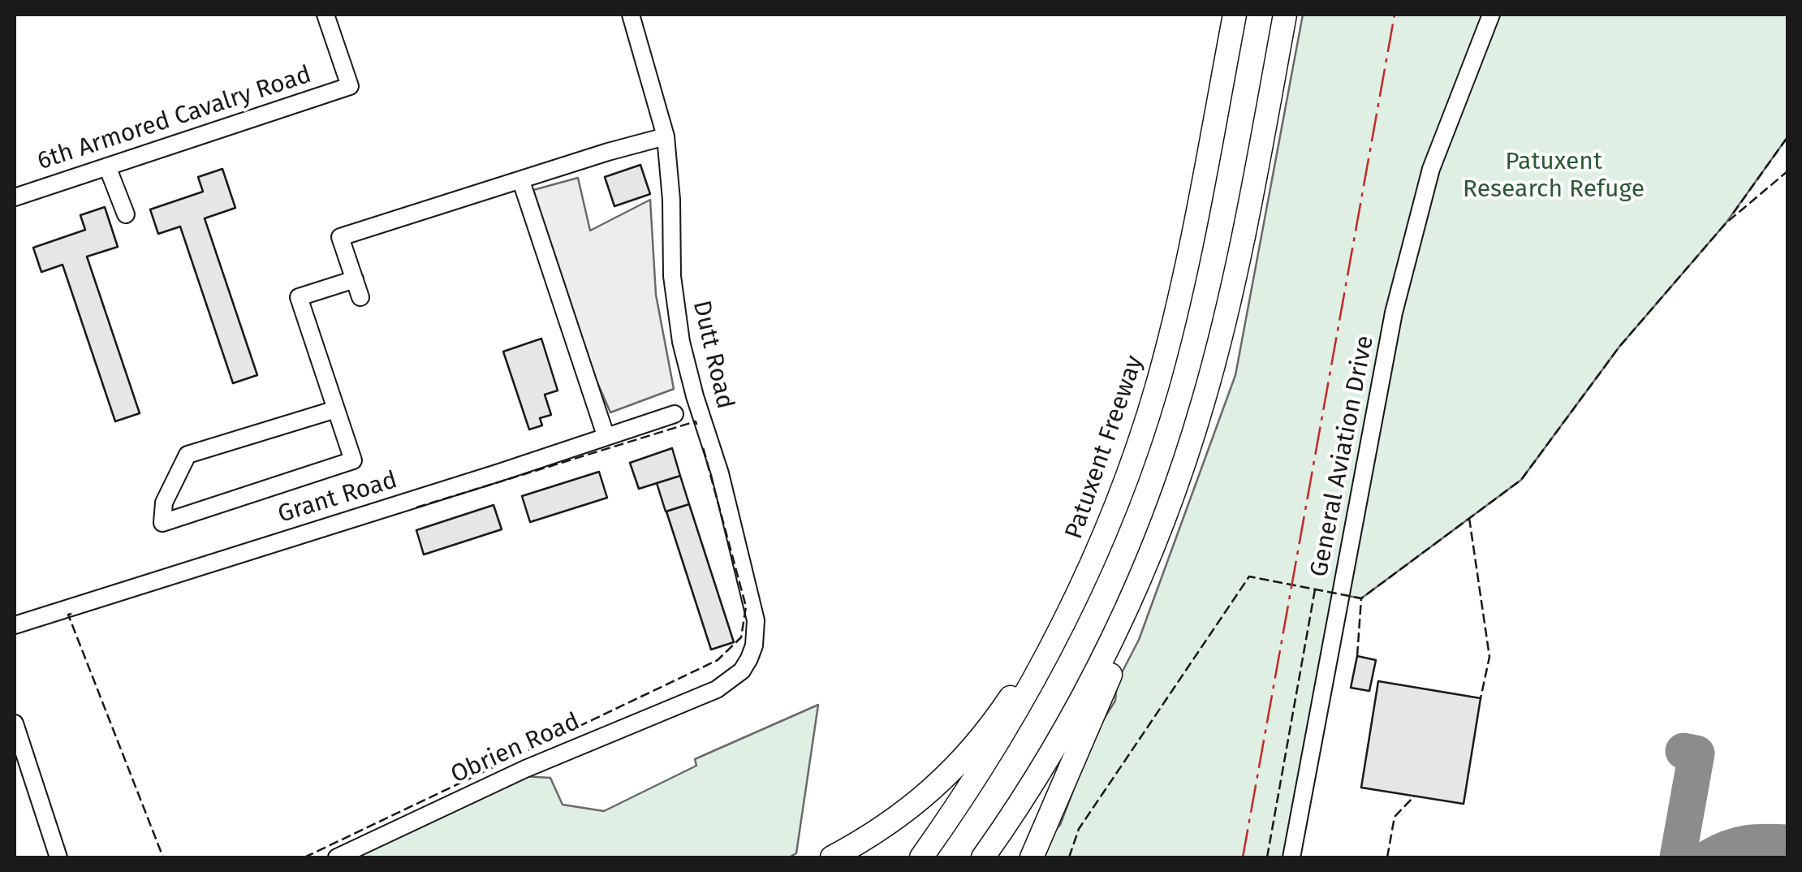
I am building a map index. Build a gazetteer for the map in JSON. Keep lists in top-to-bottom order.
{
  "streets": {
    "highway": ["Patuxent Freeway"],
    "street": [
      "6th Armored Cavalry Road",
      "Dutt Road",
      "General Aviation Drive",
      "Grant Road",
      "Obrien Road"
    ]
  },
  "crossings": [
    ["Dutt Road", "Obrien Road"]
  ],
  "parks": ["Patuxent Research Refuge"]
}
